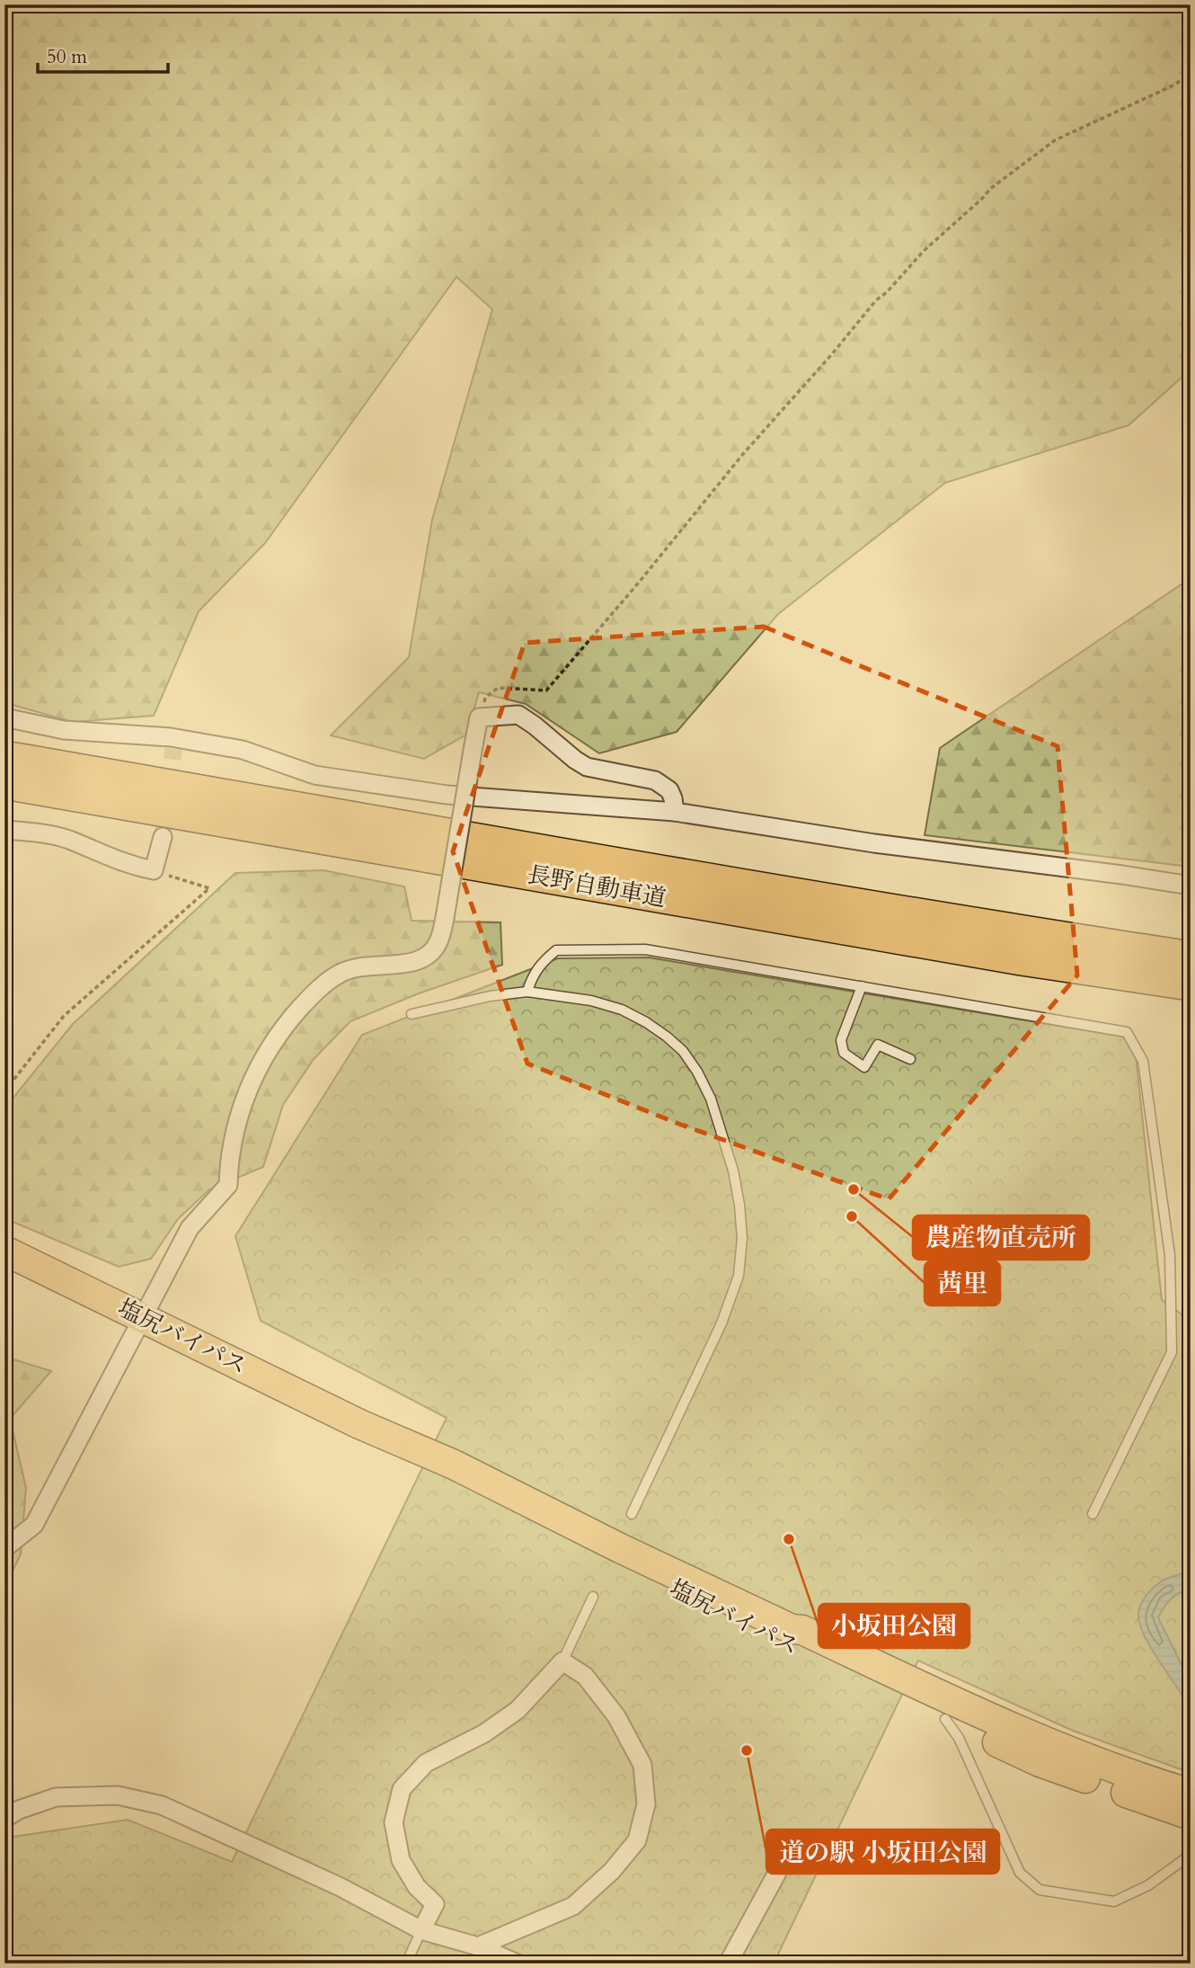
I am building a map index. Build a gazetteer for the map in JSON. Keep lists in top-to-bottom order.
{
  "streets": {
    "highway": ["長野自動車道", "塩尻バイパス"]
  },
  "places": [
    "農産物直売所",
    "茜里",
    "小坂田公園",
    "道の駅 小坂田公園"
  ],
  "scale_bar": "50 m"
}
